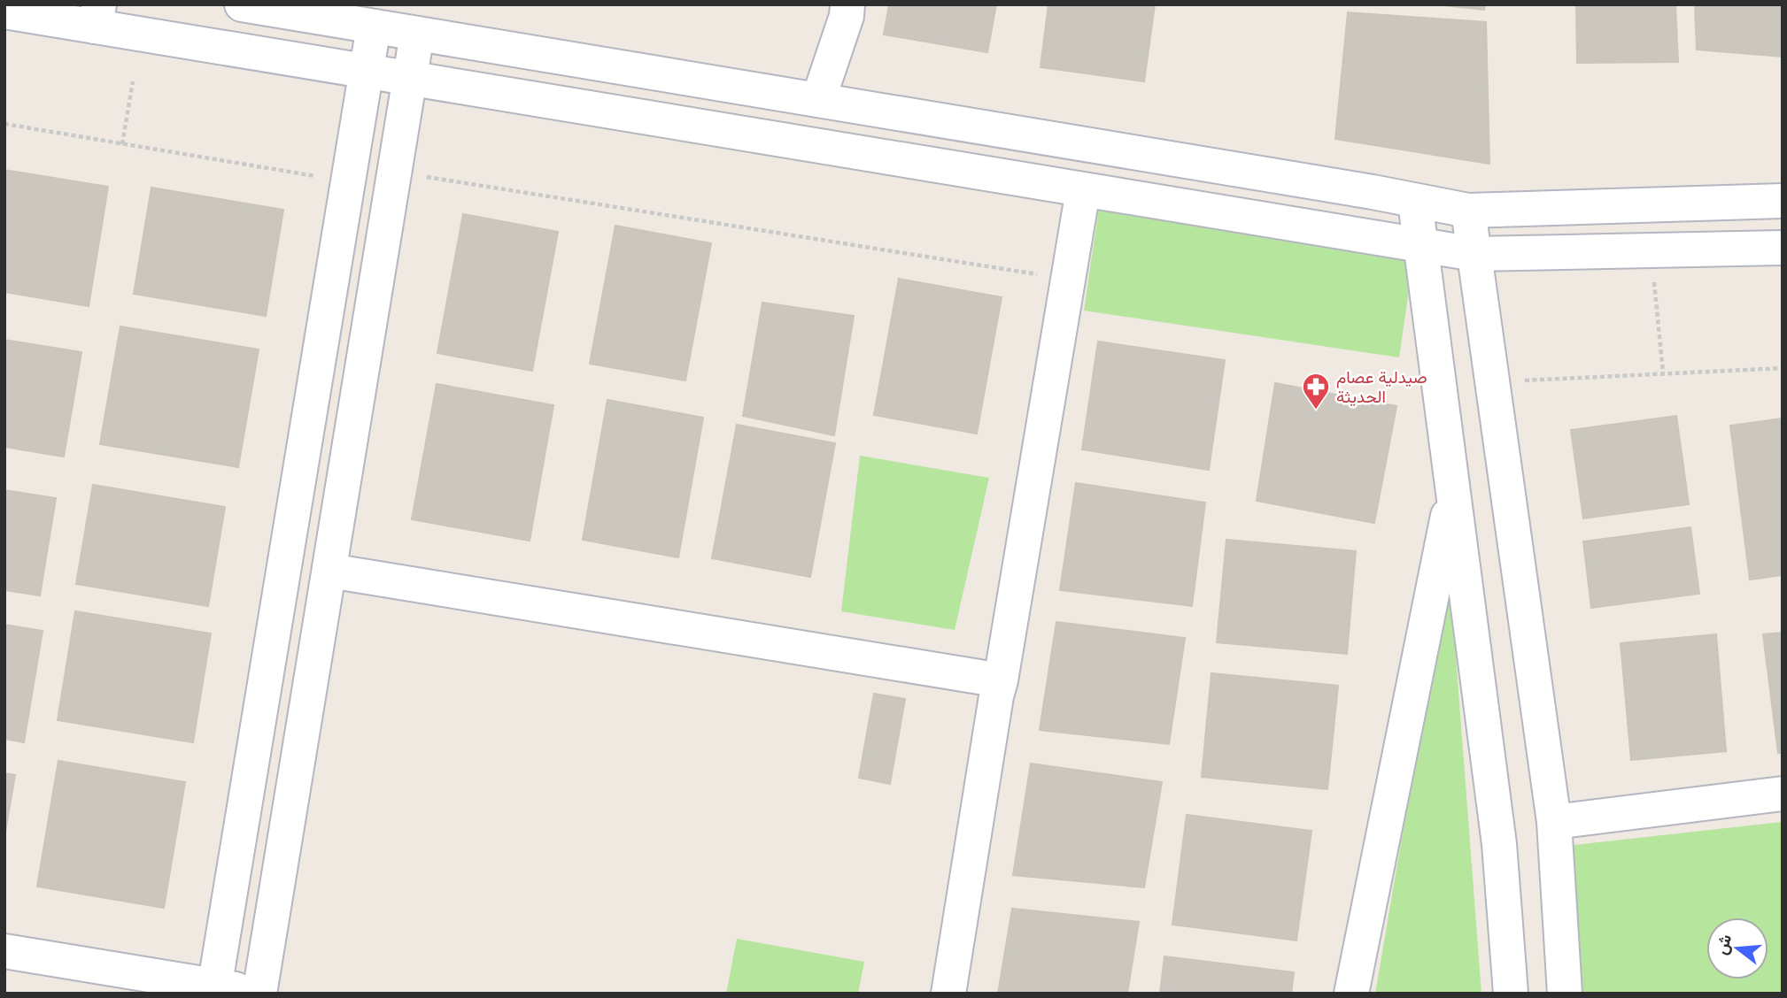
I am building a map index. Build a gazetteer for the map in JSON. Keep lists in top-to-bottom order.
{
  "places": {
    "pharmacy": ["صيدلية عصام الحديثة"]
  },
  "north": "left"
}
